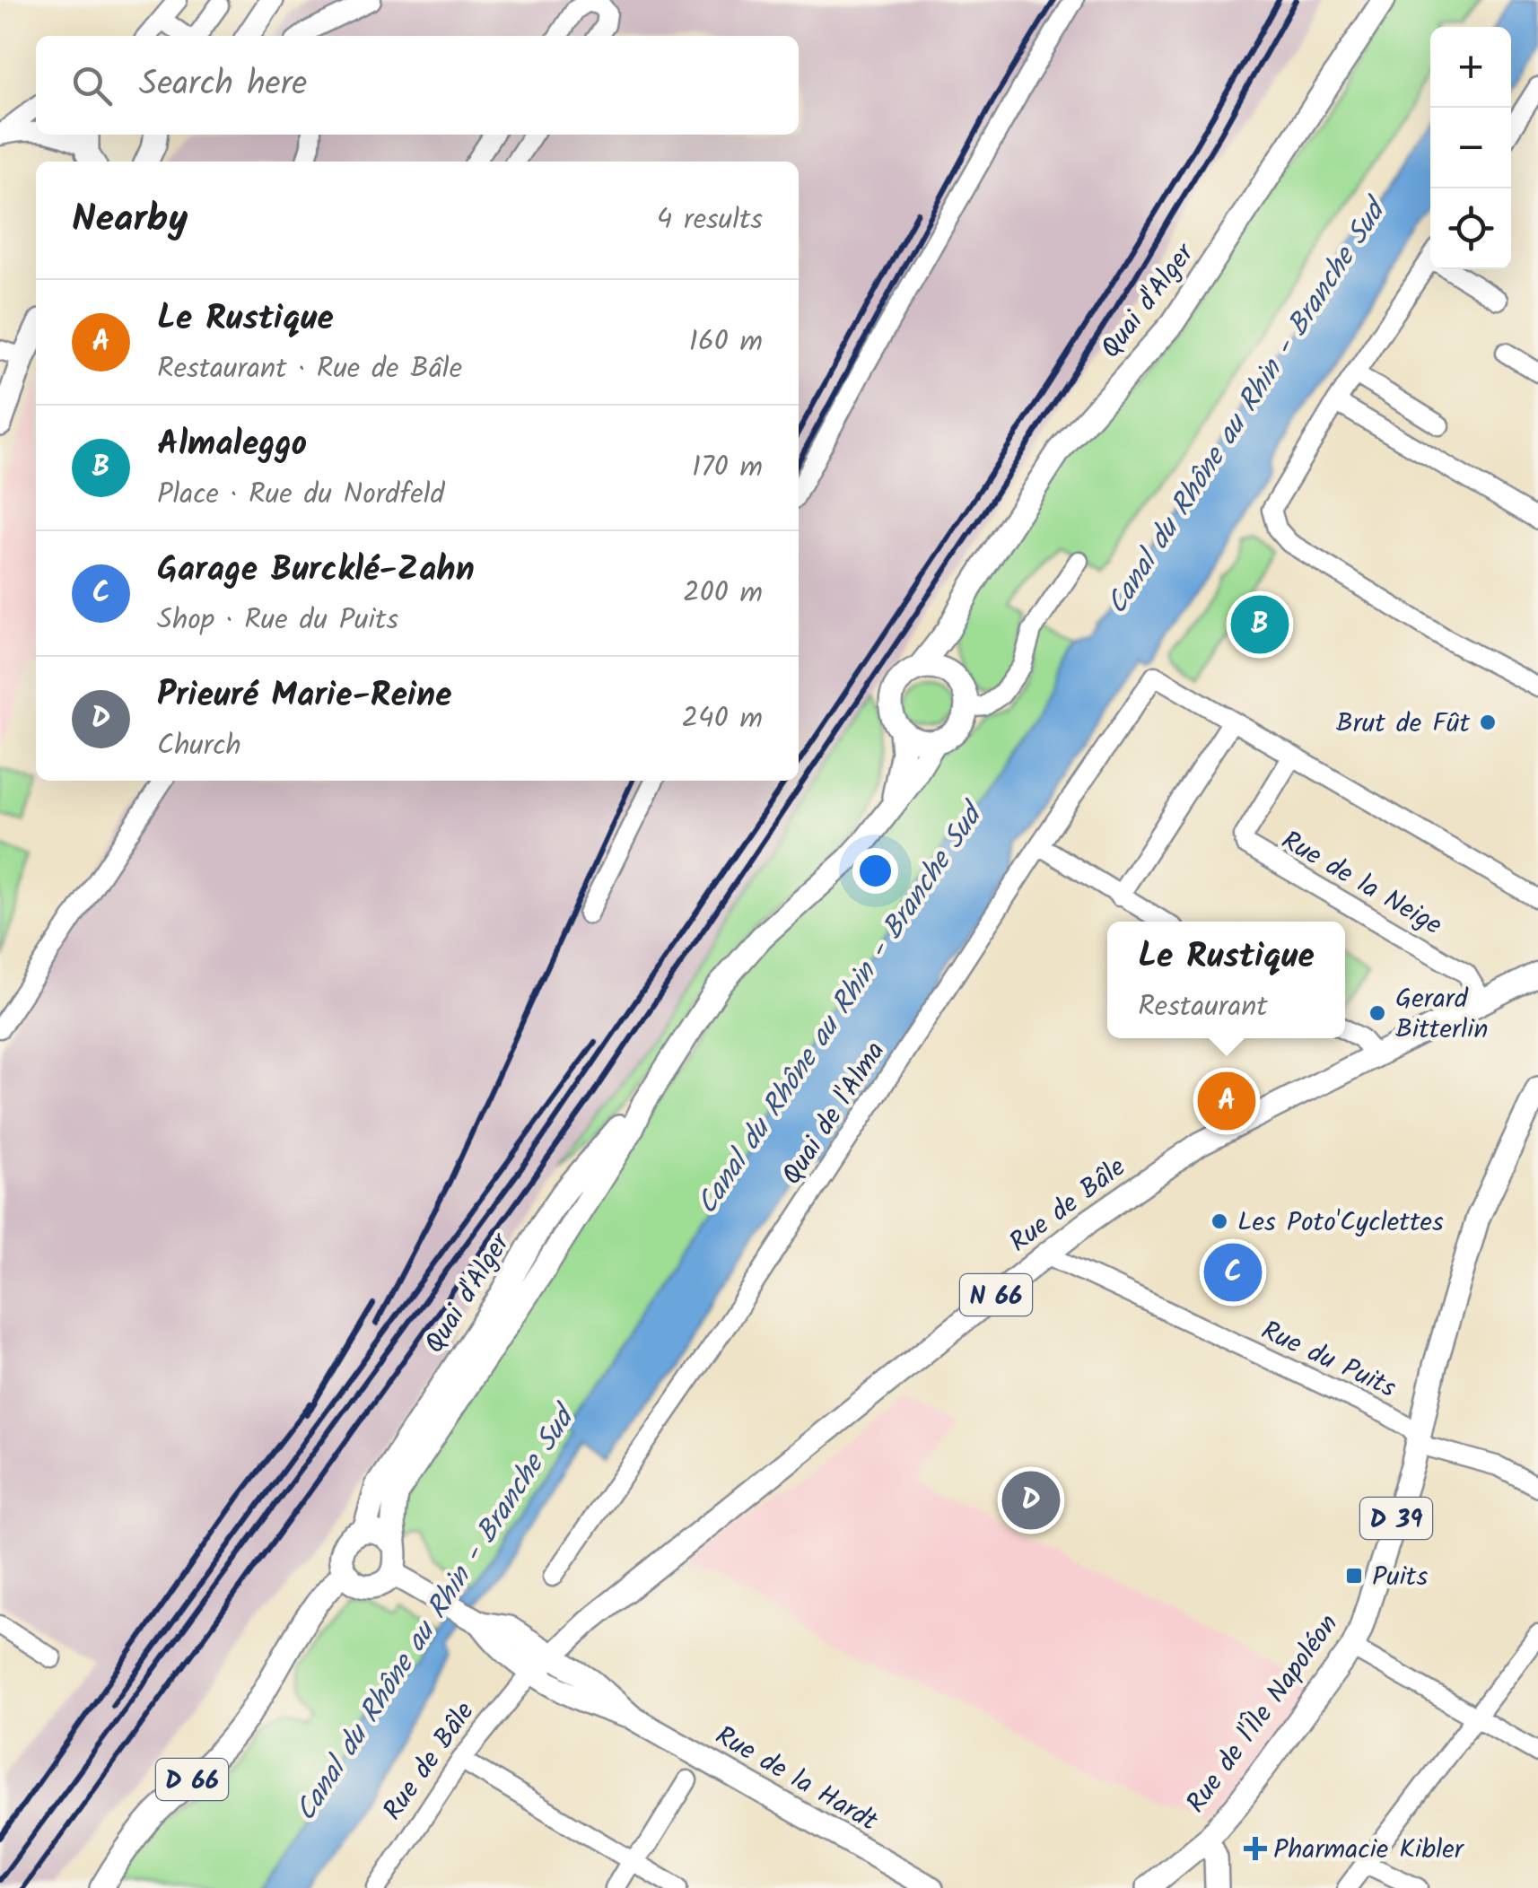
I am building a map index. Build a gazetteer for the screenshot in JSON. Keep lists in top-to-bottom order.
{
  "streets": {
    "main road": [
      "Quai d'Alger",
      "Rue de Bâle",
      "N 66",
      "D 39",
      "Rue de l'Île Napoléon",
      "Rue de la Hardt",
      "D 66"
    ],
    "street": ["Rue de la Neige", "Quai de l'Alma", "Rue du Puits"]
  },
  "crossings": [
    ["Quai d'Alger", "D 66"],
    ["Rue de la Neige", "Rue de Bâle"],
    ["Rue de Bâle", "Rue du Puits"],
    ["Rue de Bâle", "Rue de la Hardt"],
    ["Rue du Puits", "Rue de l'Île Napoléon"]
  ],
  "water": ["Canal du Rhône au Rhin - Branche Sud"],
  "places": {
    "other": ["Brut de Fût", "Gerard Bitterlin", "Les Poto'Cyclettes"],
    "transit": ["Puits"],
    "health": ["Pharmacie Kibler"]
  },
  "page": {
    "map_buttons": ["+", "−"],
    "search": "Search here",
    "heading": ["Nearby", "4 results"],
    "list": [
      {
        "mark": "A",
        "name": "Le Rustique",
        "note": "Restaurant · Rue de Bâle",
        "value": "160 m"
      },
      {
        "mark": "B",
        "name": "Almaleggo",
        "note": "Place · Rue du Nordfeld",
        "value": "170 m"
      },
      {
        "mark": "C",
        "name": "Garage Burcklé-Zahn",
        "note": "Shop · Rue du Puits",
        "value": "200 m"
      },
      {
        "mark": "D",
        "name": "Prieuré Marie-Reine",
        "note": "Church",
        "value": "240 m"
      }
    ],
    "pins": [
      "B",
      "A",
      "C",
      "D"
    ],
    "popup": ["Le Rustique", "Restaurant"]
  }
}
